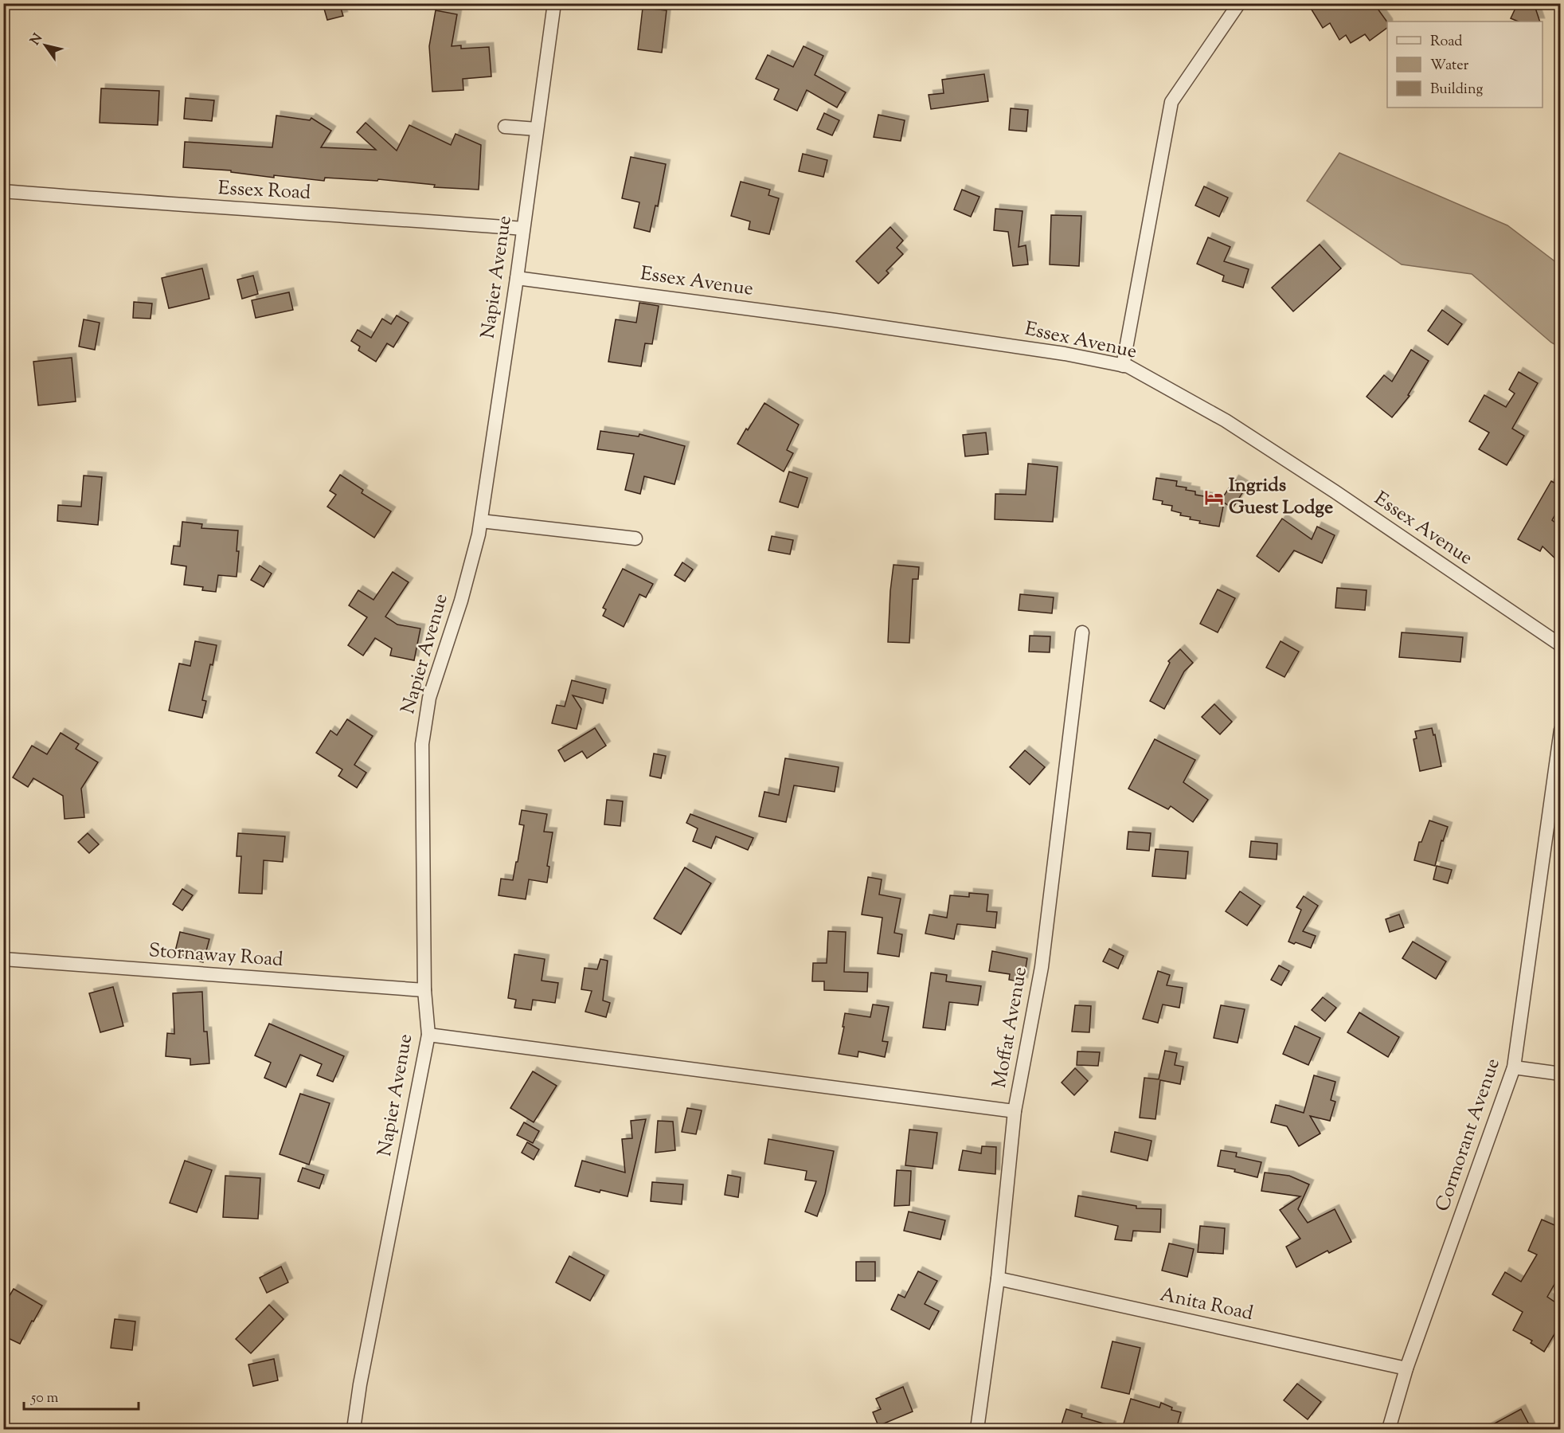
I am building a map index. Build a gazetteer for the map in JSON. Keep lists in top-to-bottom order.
{
  "streets": {
    "street": [
      "Essex Road",
      "Napier Avenue",
      "Essex Avenue",
      "Stornaway Road",
      "Moffat Avenue",
      "Cormorant Avenue",
      "Anita Road"
    ]
  },
  "crossings": [
    ["Essex Road", "Napier Avenue"],
    ["Napier Avenue", "Essex Avenue"],
    ["Napier Avenue", "Stornaway Road"],
    ["Moffat Avenue", "Anita Road"],
    ["Cormorant Avenue", "Anita Road"]
  ],
  "places": {
    "hotel": ["Ingrids Guest Lodge"]
  },
  "legend": ["Road", "Water", "Building"],
  "scale_bar": "50 m",
  "north": "top left"
}
